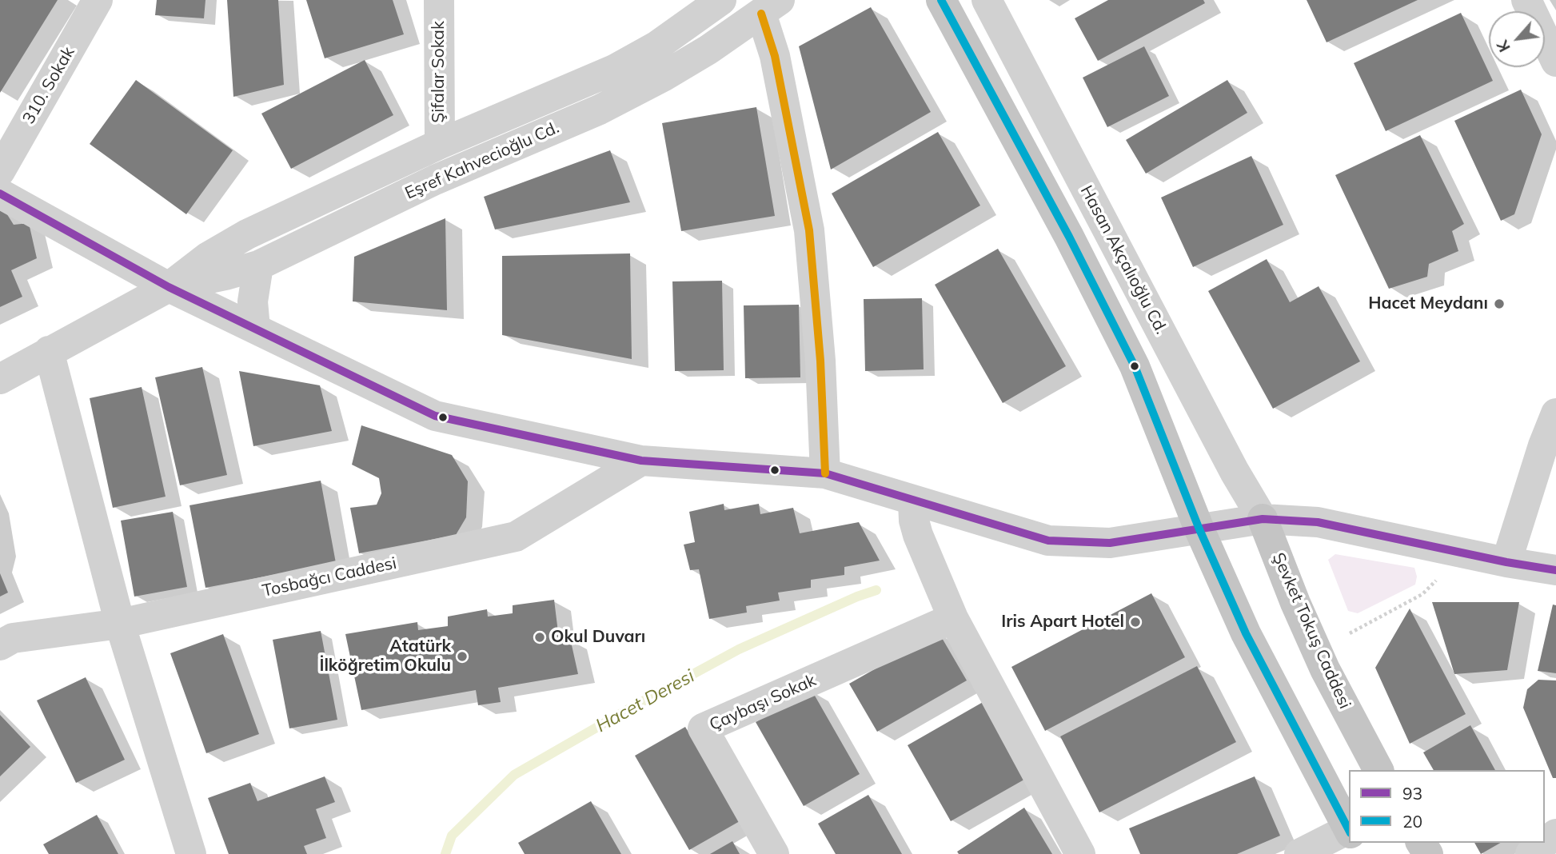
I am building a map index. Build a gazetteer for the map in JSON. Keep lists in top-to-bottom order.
{
  "streets": {
    "main road": ["Şevket Tokuş Caddesi"],
    "street": [
      "Şifalar Sokak",
      "310. Sokak",
      "Eşref Kahvecioğlu Cd.",
      "Hasan Akçalıoğlu Cd.",
      "Tosbağcı Caddesi",
      "Çaybaşı Sokak"
    ]
  },
  "crossings": [
    ["Şifalar Sokak", "Eşref Kahvecioğlu Cd."],
    ["Hasan Akçalıoğlu Cd.", "Şevket Tokuş Caddesi"]
  ],
  "water": ["Hacet Deresi"],
  "places": [
    "Hacet Meydanı",
    "Iris Apart Hotel",
    "Okul Duvarı",
    "Atatürk İlköğretim Okulu"
  ],
  "lines": ["transit line 20", "transit line 93"],
  "legend": ["93", "20"],
  "north": "bottom left"
}
